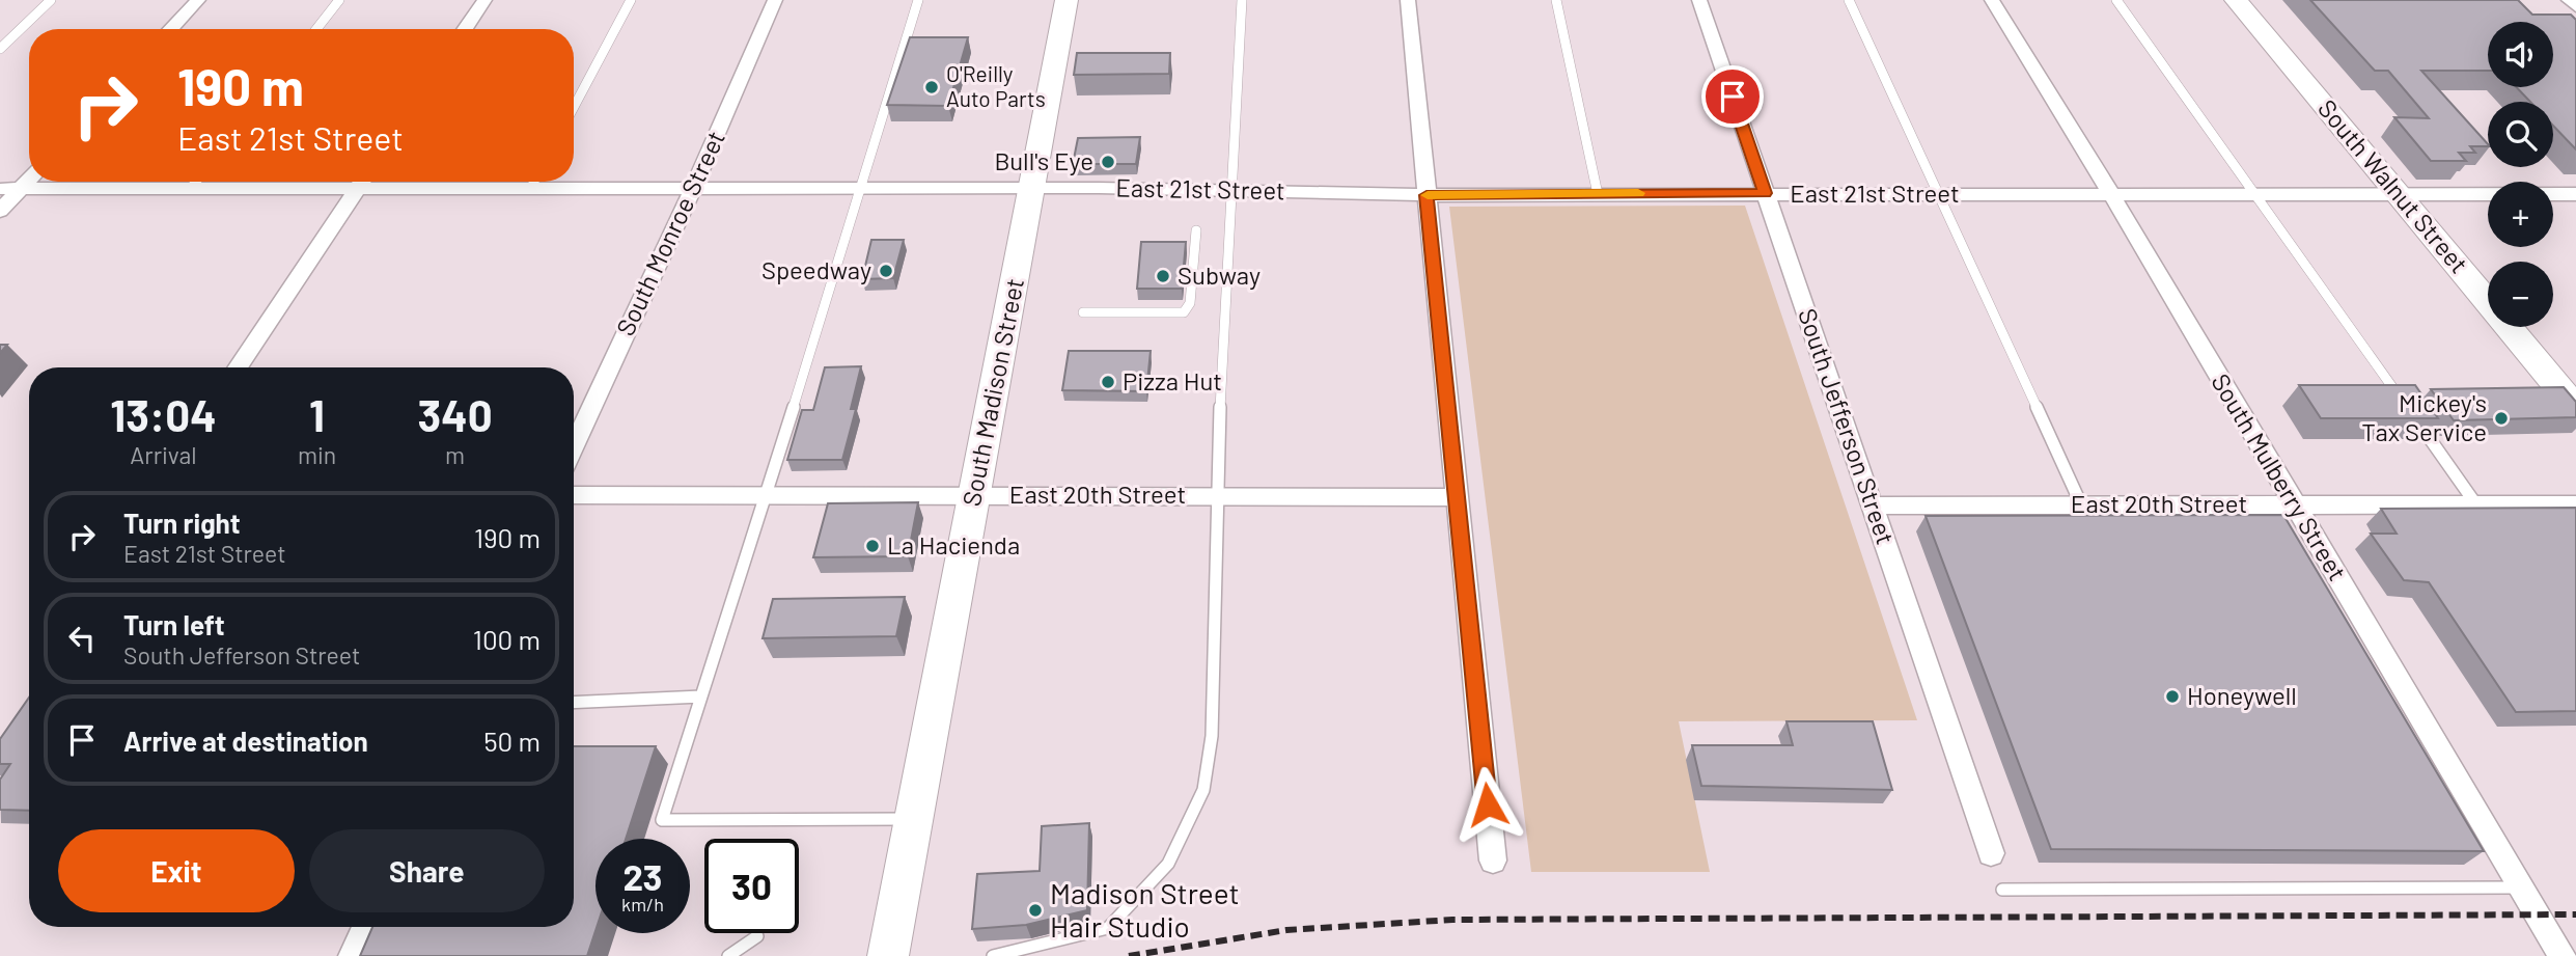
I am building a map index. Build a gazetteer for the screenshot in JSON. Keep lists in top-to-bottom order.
{
  "streets": {
    "main road": ["South Walnut Street", "South Madison Street"],
    "street": [
      "East 21st Street",
      "South Monroe Street",
      "South Jefferson Street",
      "South Mulberry Street",
      "East 20th Street"
    ]
  },
  "crossings": [
    ["South Walnut Street", "East 21st Street"],
    ["East 21st Street", "South Monroe Street"],
    ["East 21st Street", "South Madison Street"],
    ["East 21st Street", "South Jefferson Street"],
    ["East 21st Street", "South Mulberry Street"],
    ["South Madison Street", "East 20th Street"],
    ["South Jefferson Street", "East 20th Street"],
    ["South Mulberry Street", "East 20th Street"]
  ],
  "places": [
    "O'Reilly Auto Parts",
    "Bull's Eye",
    "Speedway",
    "Subway",
    "Pizza Hut",
    "Mickey's Tax Service",
    "La Hacienda",
    "Honeywell",
    "Madison Street Hair Studio"
  ],
  "page": {
    "map_buttons": ["+", "−"],
    "turn": ["190 m", "East 21st Street"],
    "eta": [
      "13:04",
      "Arrival",
      "1",
      "min",
      "340",
      "m"
    ],
    "list": [
      {
        "name": "Turn right",
        "note": "East 21st Street",
        "value": "190 m"
      },
      {
        "name": "Turn left",
        "note": "South Jefferson Street",
        "value": "100 m"
      },
      {
        "name": "Arrive at destination",
        "value": "50 m"
      }
    ],
    "buttons": ["Exit", "Share"],
    "speed": "23 km/h",
    "limit": "30"
  }
}
